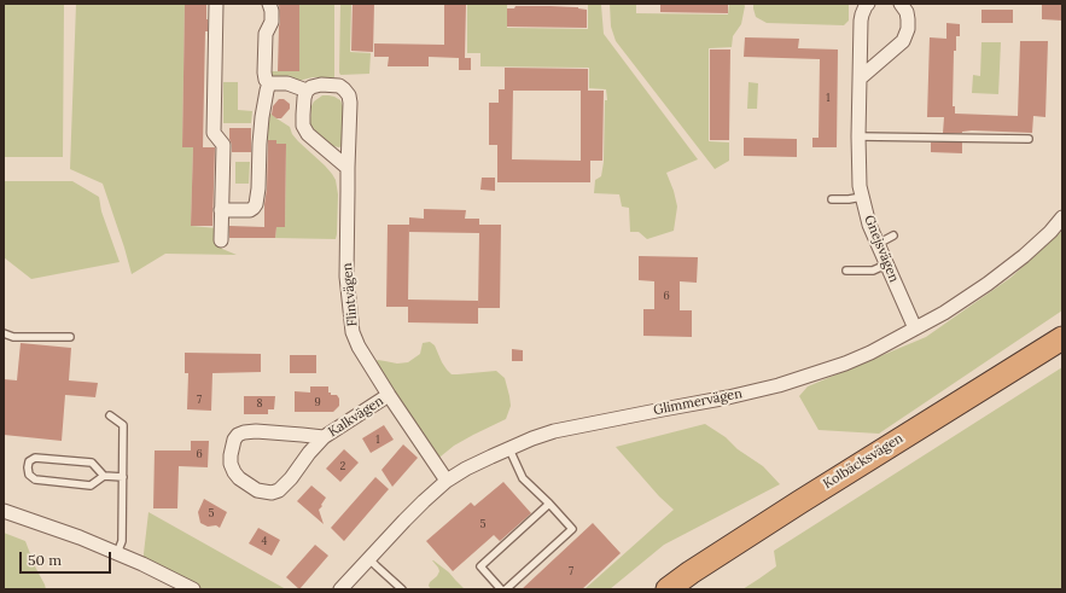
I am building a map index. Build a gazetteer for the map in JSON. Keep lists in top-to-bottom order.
{
  "streets": {
    "highway": ["Kolbäcksvägen"],
    "street": [
      "Gnejsvägen",
      "Flintvägen",
      "Glimmervägen",
      "Kalkvägen"
    ]
  },
  "crossings": [
    ["Gnejsvägen", "Glimmervägen"],
    ["Flintvägen", "Glimmervägen"],
    ["Flintvägen", "Kalkvägen"]
  ],
  "house_numbers": [
    "1",
    "6",
    "7",
    "9",
    "8",
    "1",
    "6",
    "2",
    "5",
    "5",
    "4",
    "7"
  ],
  "scale_bar": "50 m"
}
